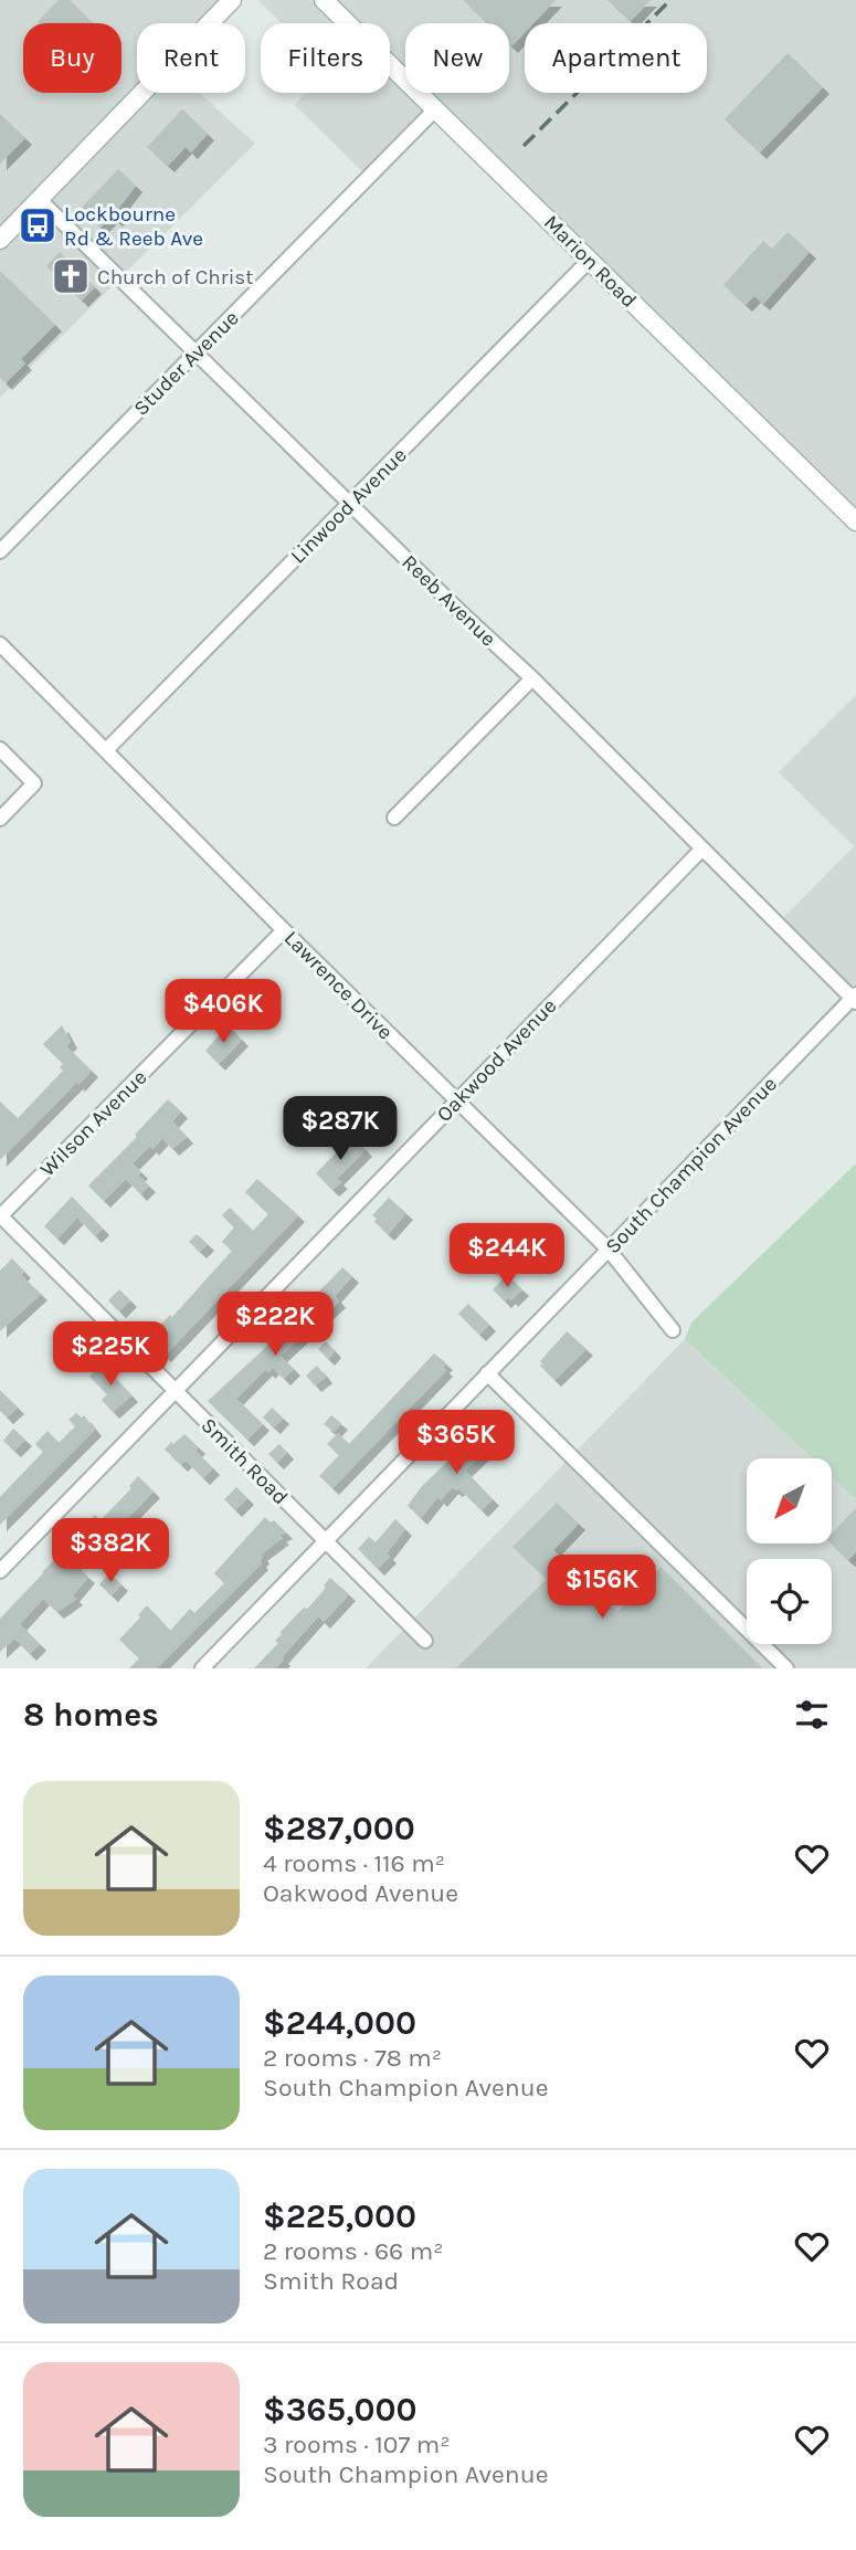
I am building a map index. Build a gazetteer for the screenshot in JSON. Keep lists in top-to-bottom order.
{
  "streets": {
    "street": [
      "Marion Road",
      "Studer Avenue",
      "Linwood Avenue",
      "Reeb Avenue",
      "Lawrence Drive",
      "Oakwood Avenue",
      "Wilson Avenue",
      "South Champion Avenue",
      "Smith Road"
    ]
  },
  "crossings": [
    ["Marion Road", "Studer Avenue"],
    ["Marion Road", "Linwood Avenue"],
    ["Studer Avenue", "Reeb Avenue"],
    ["Linwood Avenue", "Reeb Avenue"],
    ["Linwood Avenue", "Lawrence Drive"],
    ["Reeb Avenue", "Oakwood Avenue"],
    ["Reeb Avenue", "South Champion Avenue"],
    ["Lawrence Drive", "Oakwood Avenue"],
    ["Lawrence Drive", "Wilson Avenue"],
    ["Lawrence Drive", "South Champion Avenue"],
    ["Oakwood Avenue", "Smith Road"],
    ["Wilson Avenue", "Smith Road"],
    ["South Champion Avenue", "Smith Road"]
  ],
  "places": {
    "bus stop": ["Lockbourne Rd & Reeb Ave"],
    "church": ["Church of Christ"]
  },
  "north": "bottom left",
  "page": {
    "chip": [
      "Buy",
      "Rent",
      "Filters",
      "New",
      "Apartment"
    ],
    "price": [
      "$406K",
      "$287K",
      "$244K",
      "$222K",
      "$225K",
      "$365K",
      "$382K",
      "$156K"
    ],
    "heading": "8 homes",
    "list": [
      {
        "name": "$287,000",
        "note": "4 rooms · 116 m² · Oakwood Avenue"
      },
      {
        "name": "$244,000",
        "note": "2 rooms · 78 m² · South Champion Avenue"
      },
      {
        "name": "$225,000",
        "note": "2 rooms · 66 m² · Smith Road"
      },
      {
        "name": "$365,000",
        "note": "3 rooms · 107 m² · South Champion Avenue"
      }
    ]
  }
}
